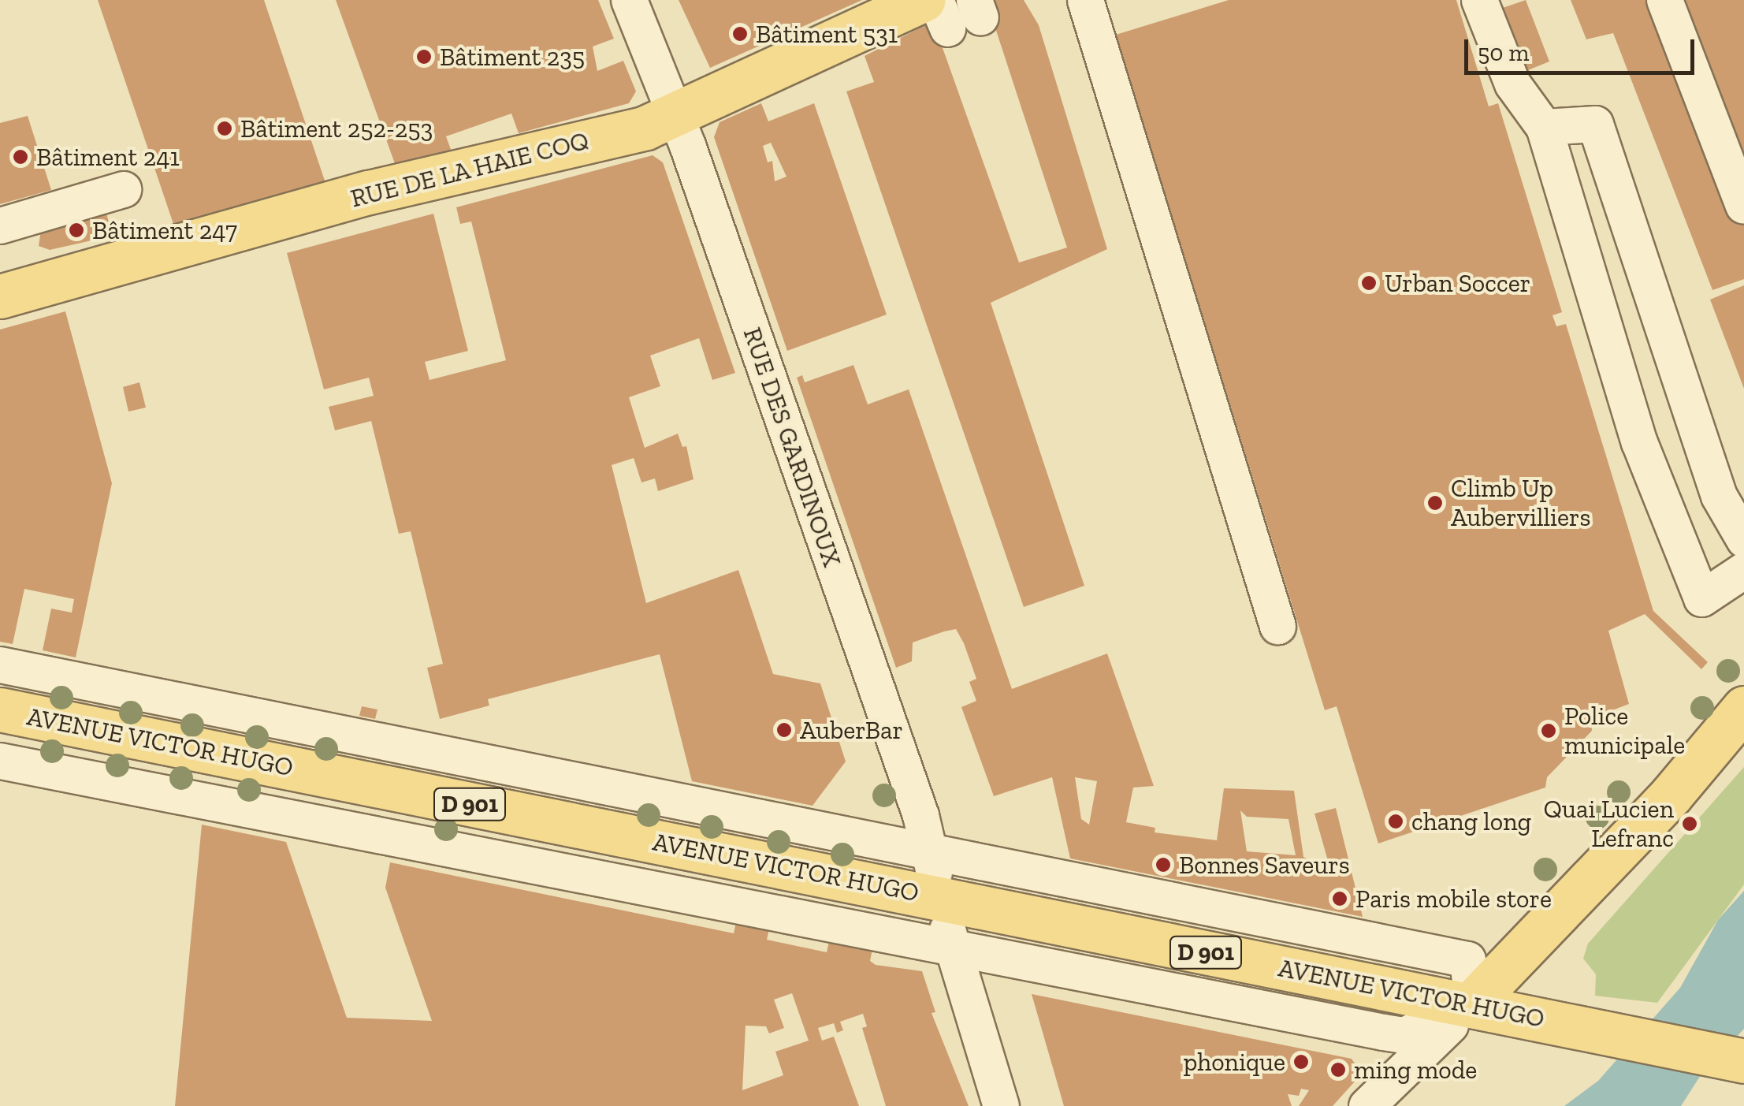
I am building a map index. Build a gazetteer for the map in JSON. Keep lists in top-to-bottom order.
{
  "streets": {
    "main road": ["RUE DE LA HAIE COQ", "AVENUE VICTOR HUGO", "D 901"],
    "street": ["RUE DES GARDINOUX"]
  },
  "crossings": [
    ["RUE DE LA HAIE COQ", "RUE DES GARDINOUX"],
    ["RUE DES GARDINOUX", "AVENUE VICTOR HUGO"]
  ],
  "places": [
    "Bâtiment 531",
    "Bâtiment 235",
    "Bâtiment 252-253",
    "Bâtiment 241",
    "Bâtiment 247",
    "Urban Soccer",
    "Climb Up Aubervilliers",
    "AuberBar",
    "Police municipale",
    "chang long",
    "Quai Lucien Lefranc",
    "Bonnes Saveurs",
    "Paris mobile store",
    "phonique",
    "ming mode"
  ],
  "scale_bar": "50 m"
}
